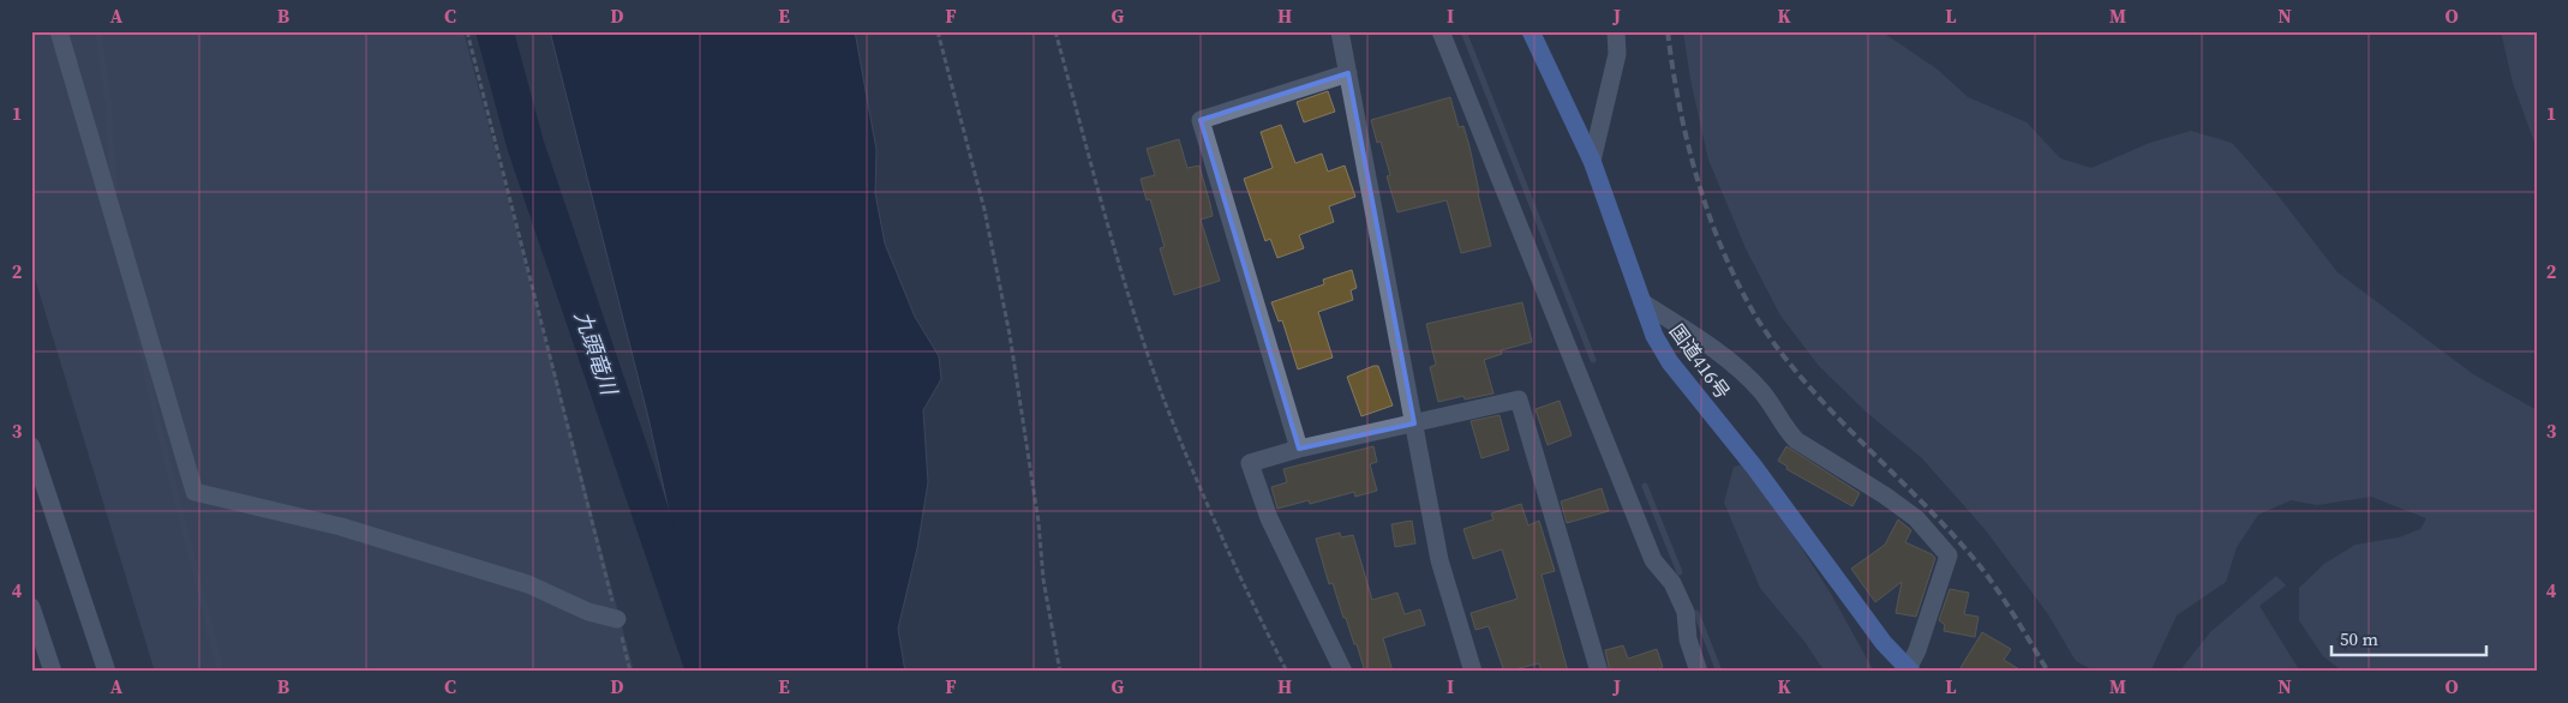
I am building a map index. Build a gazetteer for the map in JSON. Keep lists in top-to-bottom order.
{
  "streets": {
    "highway": ["国道416号"]
  },
  "water": ["九頭竜川"],
  "scale_bar": "50 m",
  "grid": {
    "columns": [
      "A",
      "B",
      "C",
      "D",
      "E",
      "F",
      "G",
      "H",
      "I",
      "J",
      "K",
      "L",
      "M",
      "N",
      "O"
    ],
    "rows": [
      "1",
      "2",
      "3",
      "4"
    ]
  }
}
